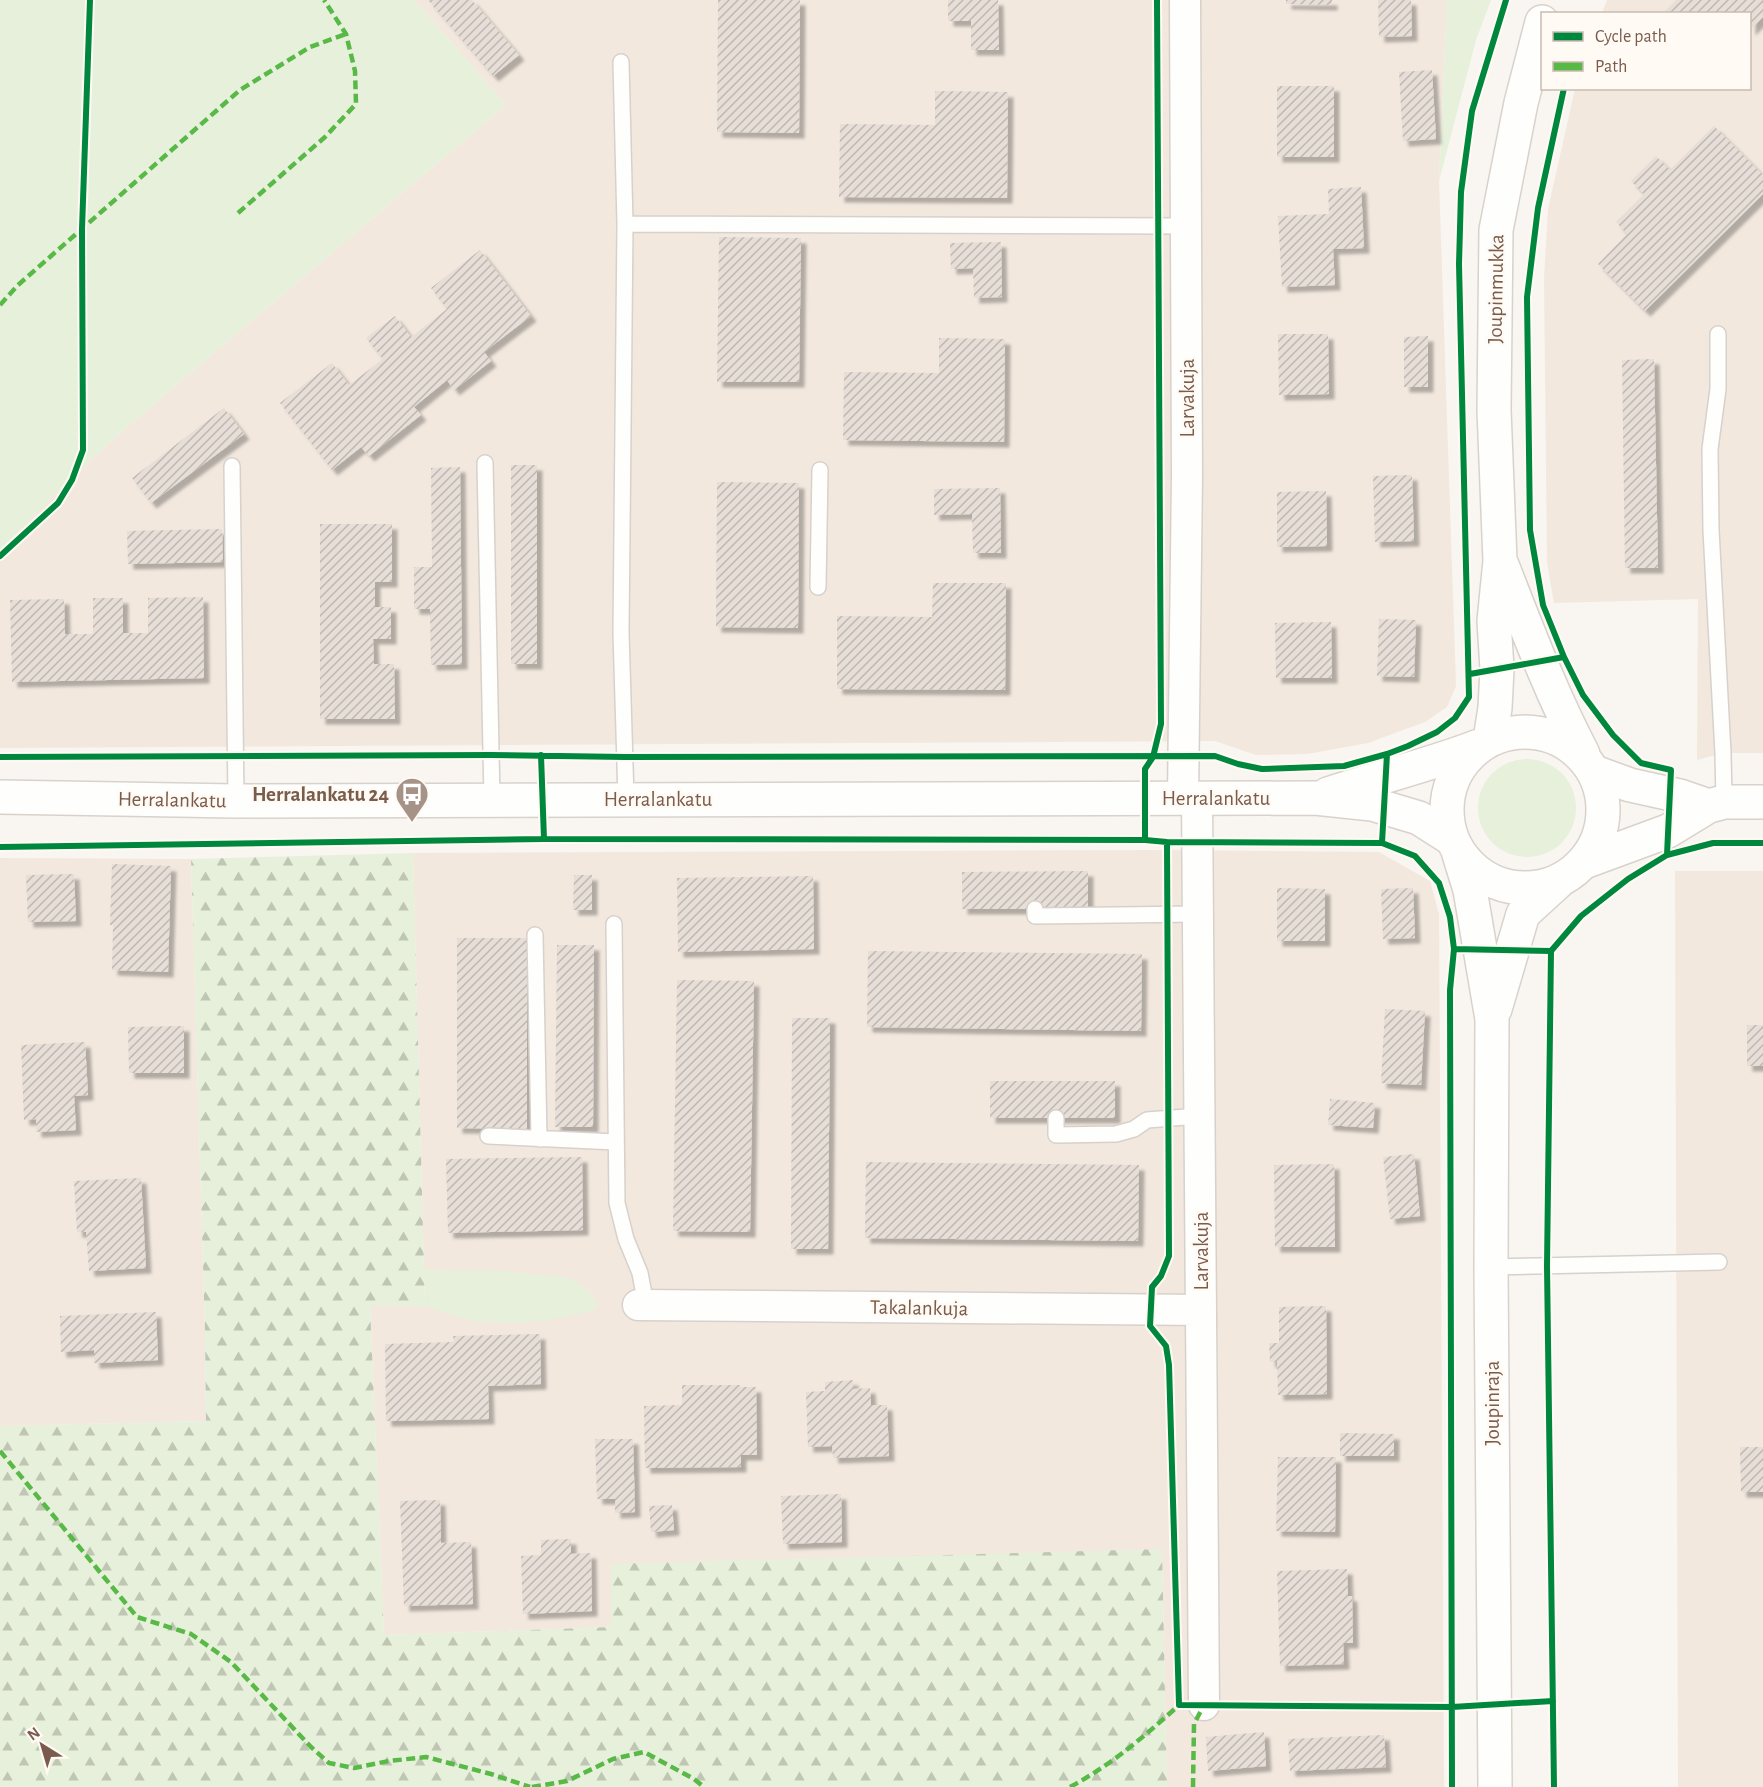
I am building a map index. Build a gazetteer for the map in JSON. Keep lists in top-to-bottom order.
{
  "streets": {
    "street": [
      "Joupinmukka",
      "Larvakuja",
      "Herralankatu",
      "Takalankuja",
      "Joupinraja"
    ]
  },
  "crossings": [
    ["Joupinmukka", "Herralankatu"],
    ["Joupinmukka", "Joupinraja"],
    ["Larvakuja", "Herralankatu"],
    ["Larvakuja", "Takalankuja"],
    ["Herralankatu", "Joupinraja"]
  ],
  "places": {
    "bus stop": ["Herralankatu 24"]
  },
  "legend": ["Cycle path", "Path"],
  "north": "top left"
}
